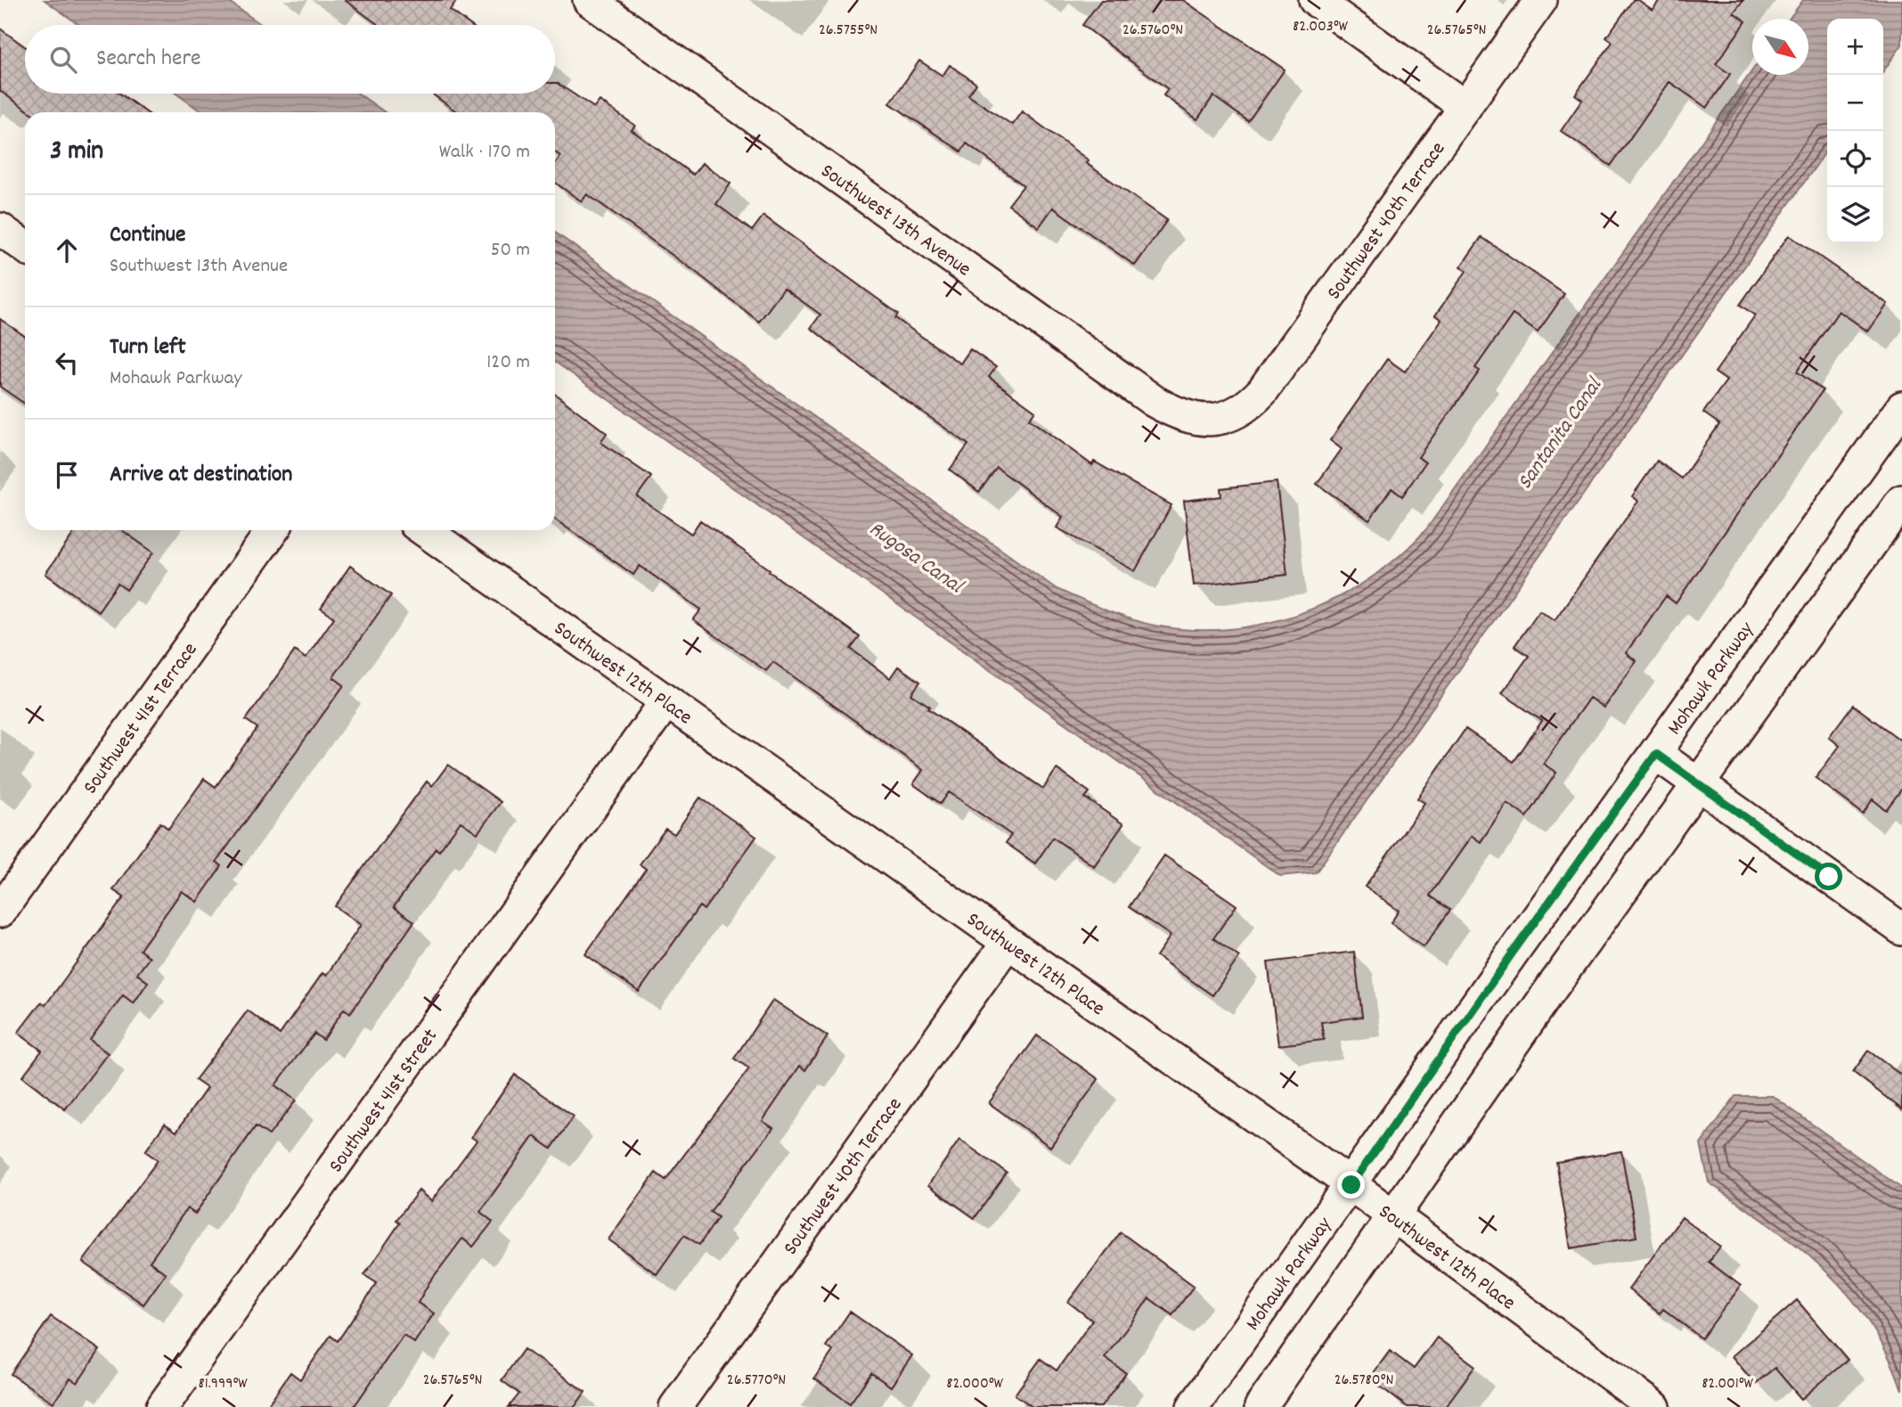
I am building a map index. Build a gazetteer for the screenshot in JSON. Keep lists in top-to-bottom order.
{
  "streets": {
    "street": [
      "Southwest 13th Avenue",
      "Southwest 40th Terrace",
      "Southwest 12th Place",
      "Mohawk Parkway",
      "Southwest 41st Terrace",
      "Southwest 41st Street"
    ]
  },
  "crossings": [
    ["Southwest 13th Avenue", "Southwest 40th Terrace"],
    ["Southwest 40th Terrace", "Southwest 12th Place"],
    ["Southwest 12th Place", "Mohawk Parkway"],
    ["Southwest 12th Place", "Southwest 41st Street"]
  ],
  "water": ["Santanita Canal", "Rugosa Canal"],
  "north": "bottom right",
  "page": {
    "map_buttons": ["+", "−"],
    "search": "Search here",
    "heading": ["3 min", "Walk · 170 m"],
    "list": [
      ["Continue", "Southwest 13th Avenue", "50 m"],
      ["Turn left", "Mohawk Parkway", "120 m"],
      "Arrive at destination"
    ]
  },
  "coordinates": [
    "82.003°W",
    "26.5755°N",
    "26.5760°N",
    "26.5765°N",
    "26.5770°N",
    "26.5780°N",
    "81.999°W",
    "82.000°W",
    "82.001°W"
  ]
}
